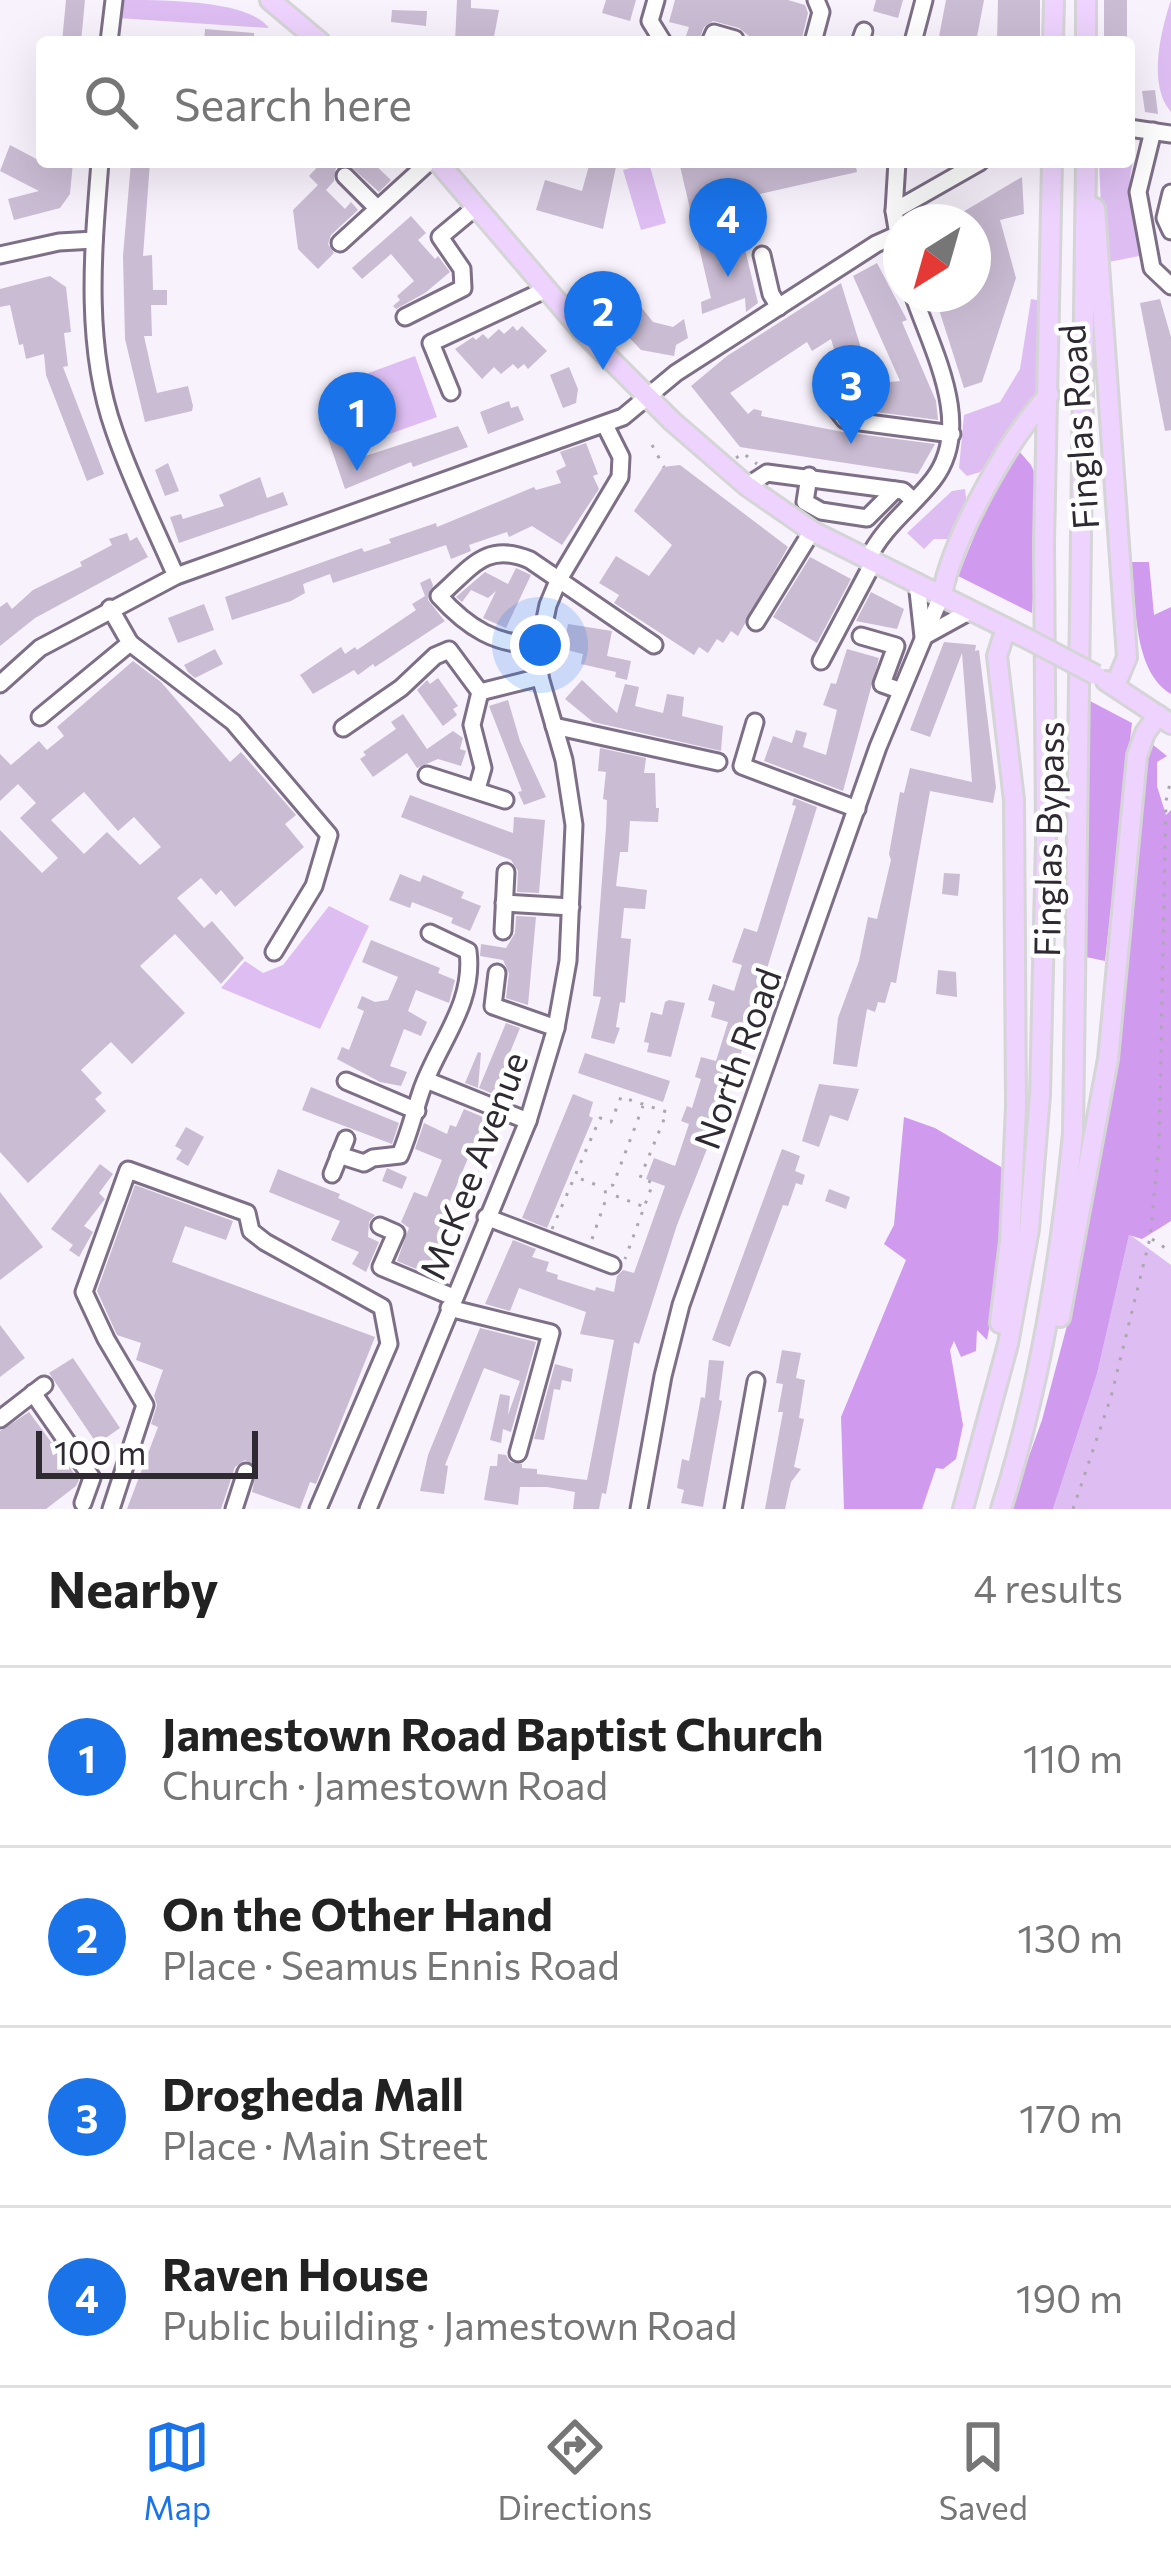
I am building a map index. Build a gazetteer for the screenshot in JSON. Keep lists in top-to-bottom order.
{
  "streets": {
    "main road": ["Finglas Road", "Finglas Bypass"],
    "street": ["North Road", "McKee Avenue"]
  },
  "crossings": [
    ["Finglas Road", "Finglas Bypass"],
    ["Finglas Road", "North Road"]
  ],
  "scale_bar": "100 m",
  "north": "bottom left",
  "page": {
    "search": "Search here",
    "pins": [
      "4",
      "2",
      "3",
      "1"
    ],
    "scale": "100 m",
    "heading": ["Nearby", "4 results"],
    "list": [
      {
        "mark": "1",
        "name": "Jamestown Road Baptist Church",
        "note": "Church · Jamestown Road",
        "value": "110 m"
      },
      {
        "mark": "2",
        "name": "On the Other Hand",
        "note": "Place · Seamus Ennis Road",
        "value": "130 m"
      },
      {
        "mark": "3",
        "name": "Drogheda Mall",
        "note": "Place · Main Street",
        "value": "170 m"
      },
      {
        "mark": "4",
        "name": "Raven House",
        "note": "Public building · Jamestown Road",
        "value": "190 m"
      }
    ],
    "nav": ["Map", "Directions", "Saved"]
  }
}
